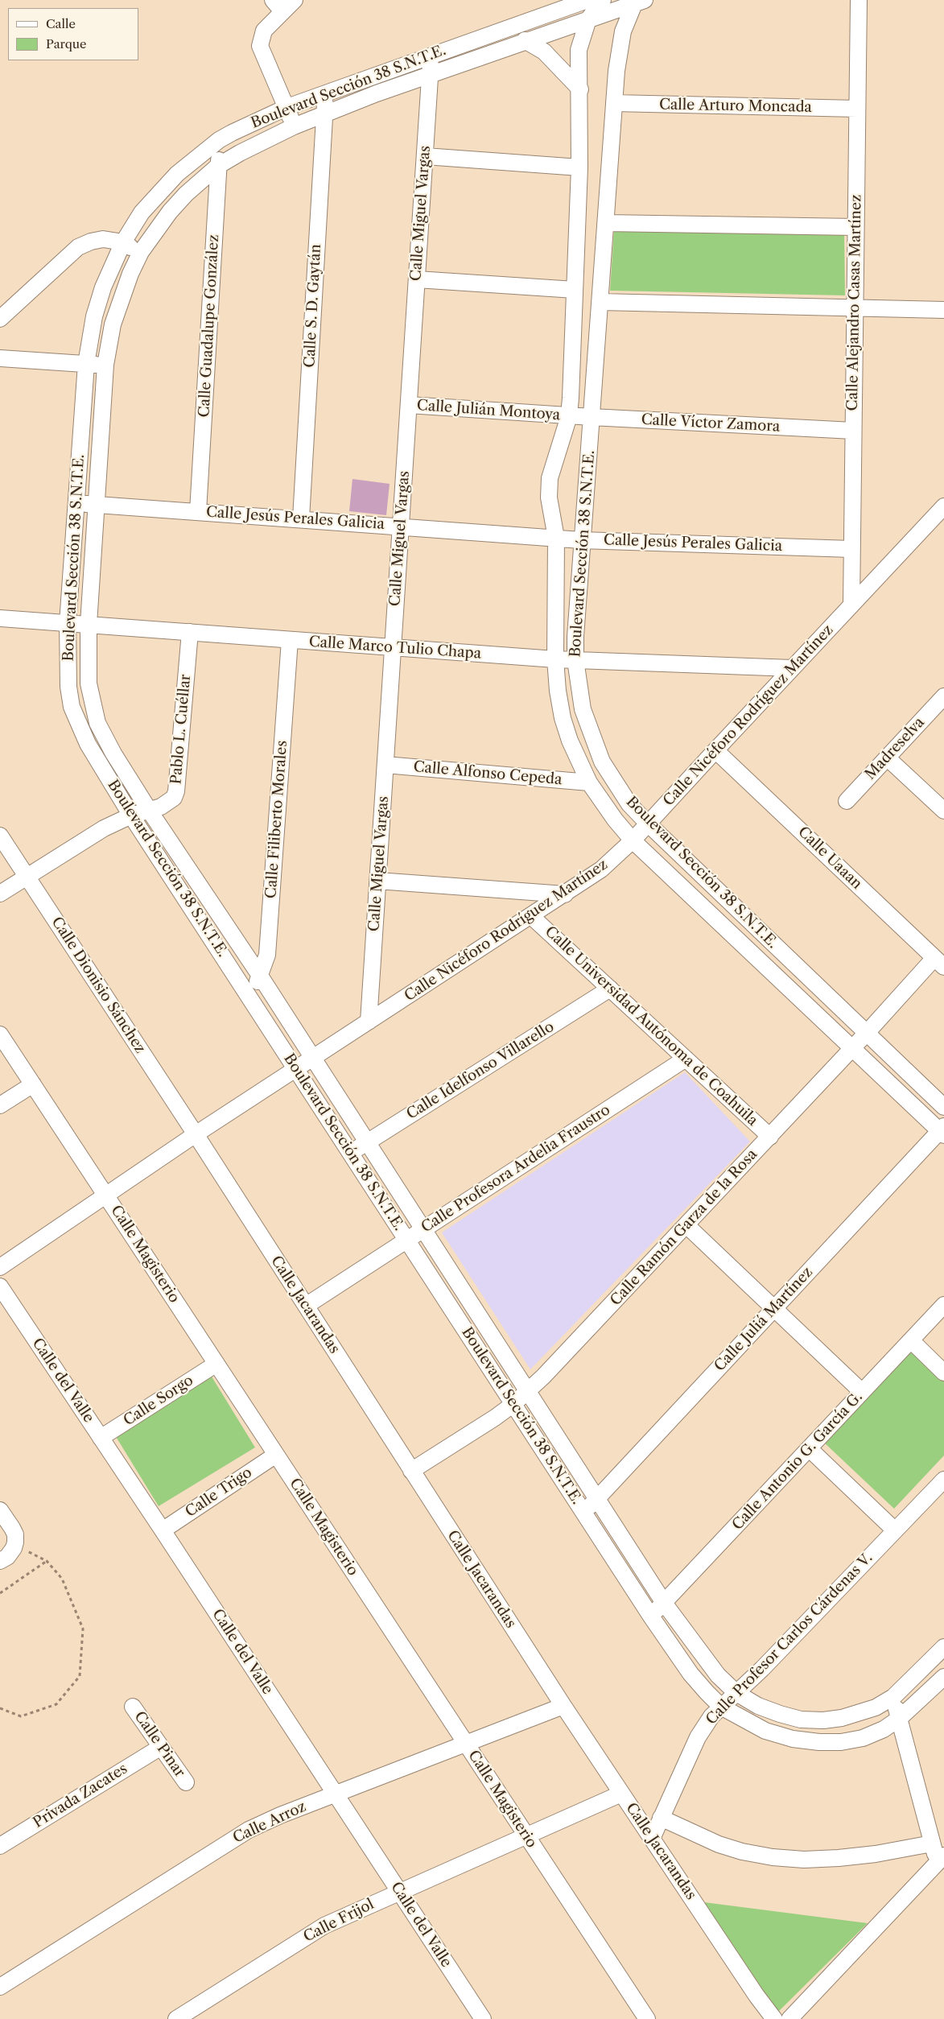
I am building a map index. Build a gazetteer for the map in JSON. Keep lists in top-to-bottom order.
{
  "streets": {
    "street": [
      "Boulevard Sección 38 S.N.T.E.",
      "Calle Arturo Moncada",
      "Calle Miguel Vargas",
      "Calle Alejandro Casas Martínez",
      "Calle S. D. Gaytán",
      "Calle Guadalupe González",
      "Calle Julián Montoya",
      "Calle Víctor Zamora",
      "Calle Jesús Perales Galicia",
      "Calle Marco Tulio Chapa",
      "Calle Nicéforo Rodríguez Martínez",
      "Pablo L. Cuéllar",
      "Madreselva",
      "Calle Alfonso Cepeda",
      "Calle Filiberto Morales",
      "Calle Uaaan",
      "Calle Dionisio Sánchez",
      "Calle Universidad Autónoma de Coahuila",
      "Calle Idelfonso Villarello",
      "Calle Profesora Ardelia Fraustro",
      "Calle Ramón Garza de la Rosa",
      "Calle Magisterio",
      "Calle Jacarandas",
      "Calle Juliá Martínez",
      "Calle del Valle",
      "Calle Sorgo",
      "Calle Antonio G. García G.",
      "Calle Trigo",
      "Calle Profesor Carlos Cárdenas V.",
      "Calle Pinar",
      "Privada Zacates",
      "Calle Arroz",
      "Calle Frijol"
    ]
  },
  "crossings": [
    ["Boulevard Sección 38 S.N.T.E.", "Calle Arturo Moncada"],
    ["Boulevard Sección 38 S.N.T.E.", "Calle Miguel Vargas"],
    ["Boulevard Sección 38 S.N.T.E.", "Calle S. D. Gaytán"],
    ["Boulevard Sección 38 S.N.T.E.", "Calle Guadalupe González"],
    ["Boulevard Sección 38 S.N.T.E.", "Calle Julián Montoya"],
    ["Boulevard Sección 38 S.N.T.E.", "Calle Víctor Zamora"],
    ["Boulevard Sección 38 S.N.T.E.", "Calle Jesús Perales Galicia"],
    ["Boulevard Sección 38 S.N.T.E.", "Calle Marco Tulio Chapa"],
    ["Boulevard Sección 38 S.N.T.E.", "Calle Nicéforo Rodríguez Martínez"],
    ["Boulevard Sección 38 S.N.T.E.", "Pablo L. Cuéllar"],
    ["Boulevard Sección 38 S.N.T.E.", "Calle Alfonso Cepeda"],
    ["Boulevard Sección 38 S.N.T.E.", "Calle Filiberto Morales"],
    ["Boulevard Sección 38 S.N.T.E.", "Calle Idelfonso Villarello"],
    ["Boulevard Sección 38 S.N.T.E.", "Calle Profesora Ardelia Fraustro"],
    ["Boulevard Sección 38 S.N.T.E.", "Calle Ramón Garza de la Rosa"],
    ["Boulevard Sección 38 S.N.T.E.", "Calle Juliá Martínez"],
    ["Boulevard Sección 38 S.N.T.E.", "Calle Antonio G. García G."],
    ["Boulevard Sección 38 S.N.T.E.", "Calle Profesor Carlos Cárdenas V."],
    ["Calle Arturo Moncada", "Calle Alejandro Casas Martínez"],
    ["Calle Miguel Vargas", "Calle Julián Montoya"],
    ["Calle Miguel Vargas", "Calle Jesús Perales Galicia"],
    ["Calle Miguel Vargas", "Calle Marco Tulio Chapa"],
    ["Calle Miguel Vargas", "Calle Nicéforo Rodríguez Martínez"],
    ["Calle Miguel Vargas", "Calle Alfonso Cepeda"],
    ["Calle Alejandro Casas Martínez", "Calle Víctor Zamora"],
    ["Calle Alejandro Casas Martínez", "Calle Jesús Perales Galicia"],
    ["Calle Alejandro Casas Martínez", "Calle Nicéforo Rodríguez Martínez"],
    ["Calle S. D. Gaytán", "Calle Jesús Perales Galicia"],
    ["Calle Guadalupe González", "Calle Jesús Perales Galicia"],
    ["Calle Julián Montoya", "Calle Víctor Zamora"],
    ["Calle Marco Tulio Chapa", "Calle Nicéforo Rodríguez Martínez"],
    ["Calle Marco Tulio Chapa", "Pablo L. Cuéllar"],
    ["Calle Marco Tulio Chapa", "Calle Filiberto Morales"],
    ["Calle Nicéforo Rodríguez Martínez", "Calle Uaaan"],
    ["Calle Nicéforo Rodríguez Martínez", "Calle Dionisio Sánchez"],
    ["Calle Nicéforo Rodríguez Martínez", "Calle Universidad Autónoma de Coahuila"],
    ["Calle Nicéforo Rodríguez Martínez", "Calle Magisterio"],
    ["Calle Nicéforo Rodríguez Martínez", "Calle Jacarandas"],
    ["Pablo L. Cuéllar", "Calle Dionisio Sánchez"],
    ["Calle Uaaan", "Calle Ramón Garza de la Rosa"],
    ["Calle Dionisio Sánchez", "Calle Jacarandas"],
    ["Calle Universidad Autónoma de Coahuila", "Calle Idelfonso Villarello"],
    ["Calle Universidad Autónoma de Coahuila", "Calle Profesora Ardelia Fraustro"],
    ["Calle Universidad Autónoma de Coahuila", "Calle Ramón Garza de la Rosa"],
    ["Calle Profesora Ardelia Fraustro", "Calle Jacarandas"],
    ["Calle Ramón Garza de la Rosa", "Calle Jacarandas"],
    ["Calle Magisterio", "Calle Sorgo"],
    ["Calle Magisterio", "Calle Trigo"],
    ["Calle Magisterio", "Calle Arroz"],
    ["Calle Magisterio", "Calle Frijol"],
    ["Calle Jacarandas", "Calle Profesor Carlos Cárdenas V."],
    ["Calle Jacarandas", "Calle Arroz"],
    ["Calle Jacarandas", "Calle Frijol"],
    ["Calle del Valle", "Calle Sorgo"],
    ["Calle del Valle", "Calle Trigo"],
    ["Calle del Valle", "Calle Arroz"],
    ["Calle del Valle", "Calle Frijol"],
    ["Calle Pinar", "Privada Zacates"]
  ],
  "legend": ["Calle", "Parque"]
}
